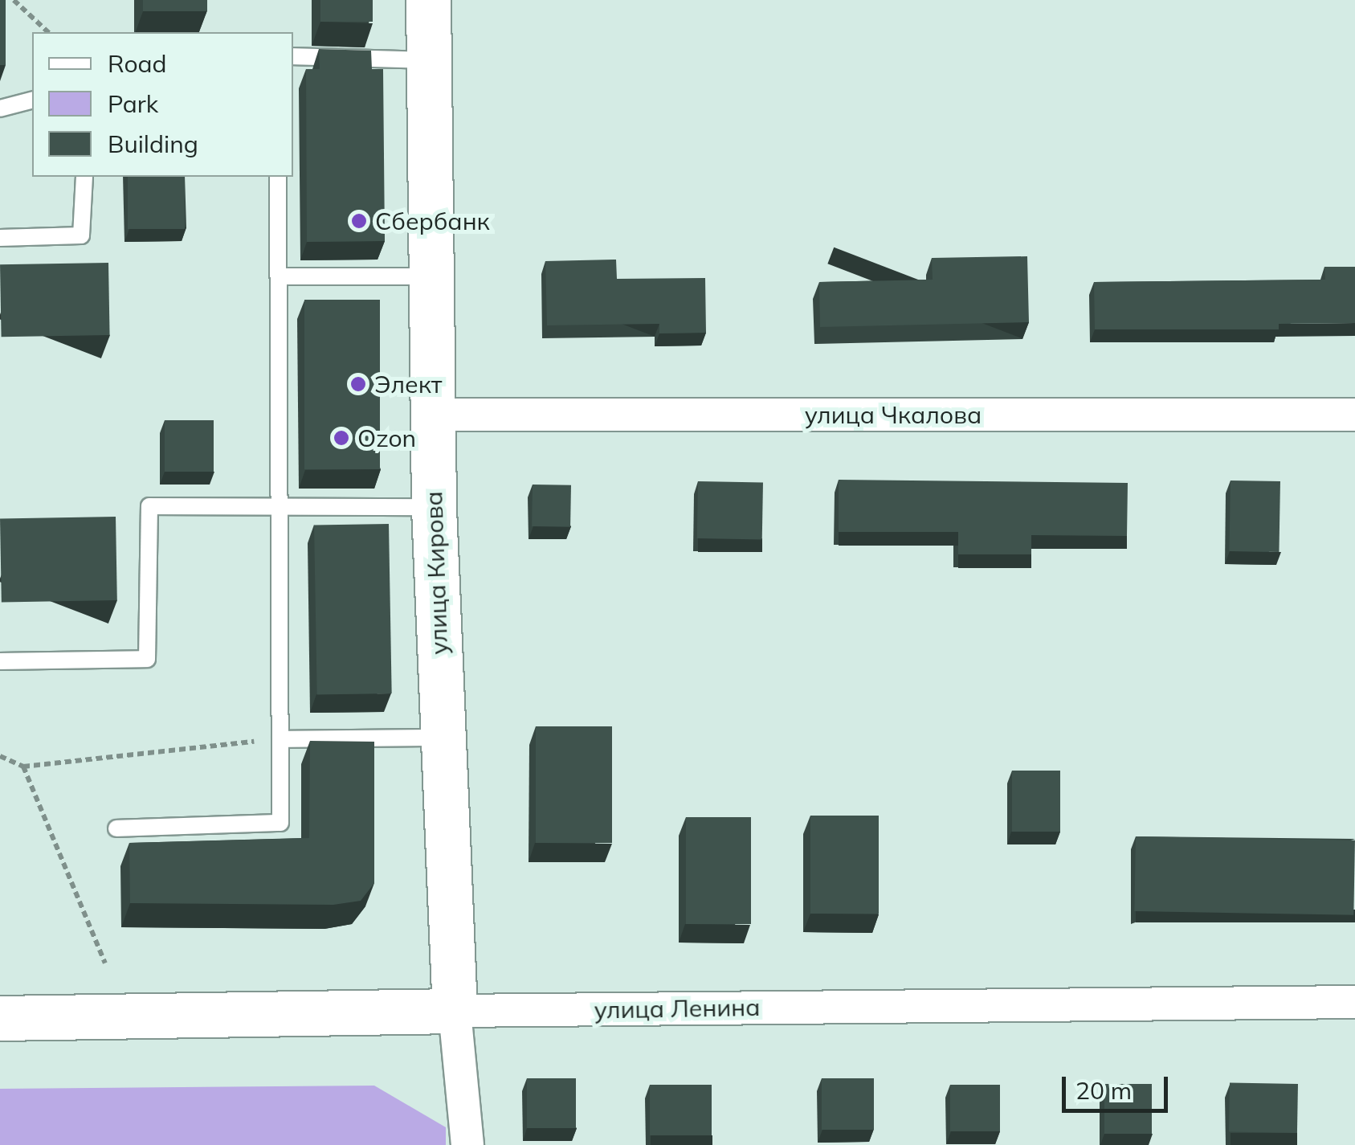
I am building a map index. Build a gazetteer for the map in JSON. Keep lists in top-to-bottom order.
{
  "streets": {
    "street": ["улица Чкалова", "улица Кирова", "улица Ленина"]
  },
  "crossings": [
    ["улица Чкалова", "улица Кирова"],
    ["улица Кирова", "улица Ленина"]
  ],
  "places": ["Сбербанк", "Элект", "Ozon"],
  "legend": ["Road", "Park", "Building"],
  "scale_bar": "20 m"
}
